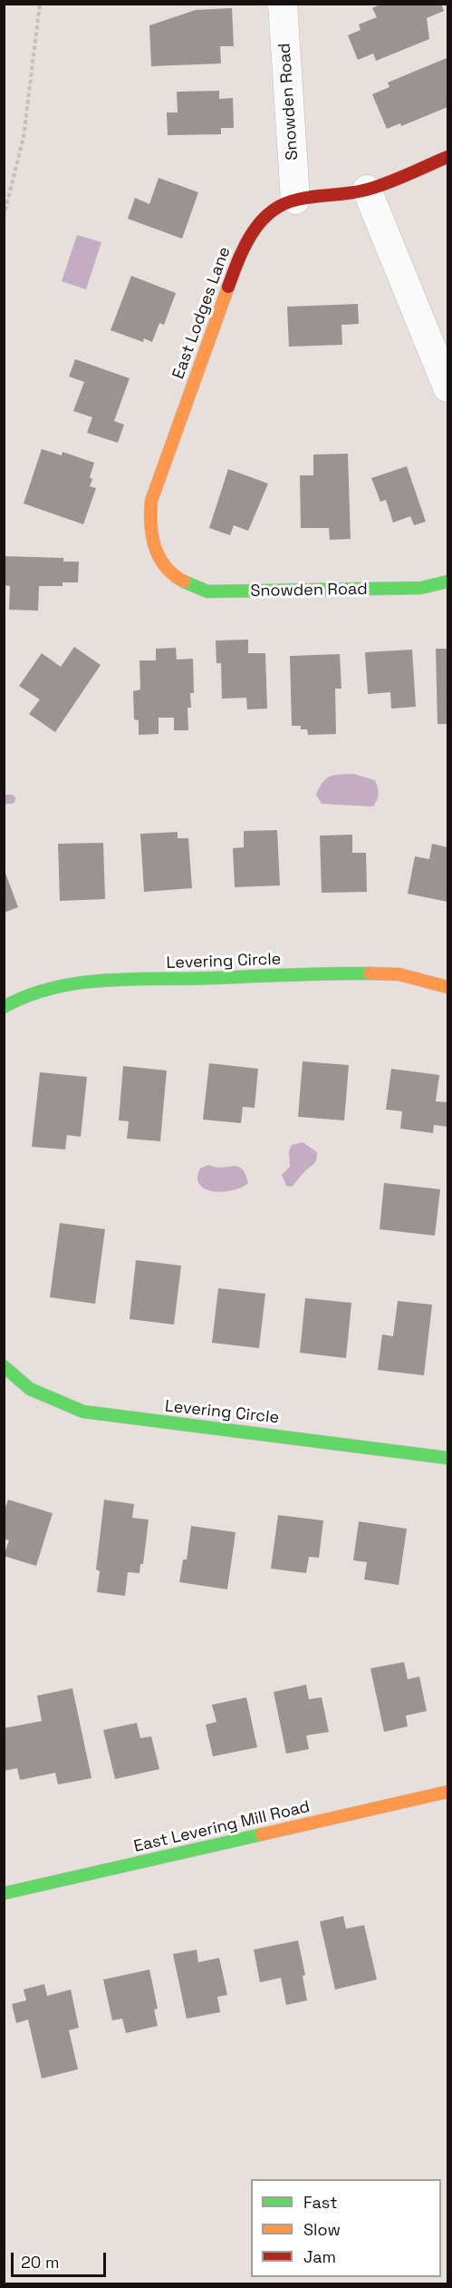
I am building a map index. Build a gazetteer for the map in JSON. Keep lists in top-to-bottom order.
{
  "streets": {
    "street": [
      "Snowden Road",
      "East Lodges Lane",
      "Levering Circle",
      "East Levering Mill Road"
    ]
  },
  "crossings": [
    ["Snowden Road", "East Lodges Lane"]
  ],
  "legend": ["Fast", "Slow", "Jam"],
  "scale_bar": "20 m"
}
